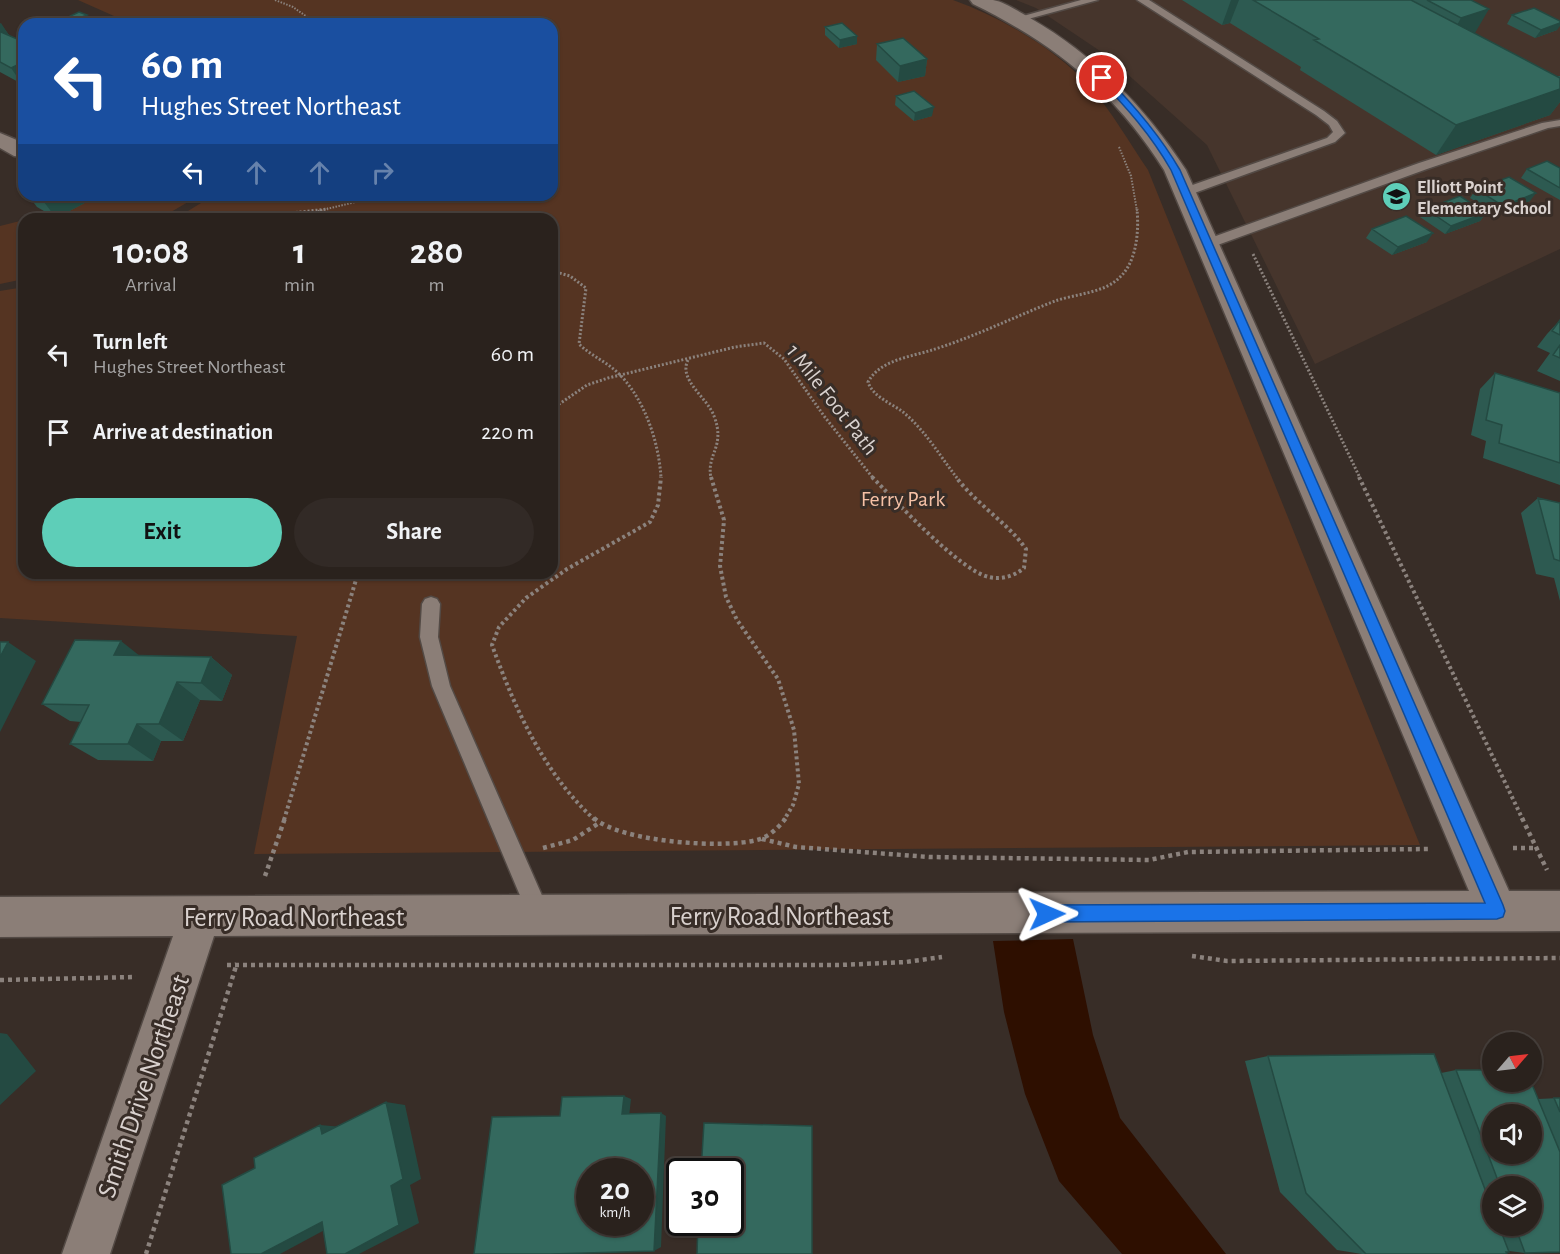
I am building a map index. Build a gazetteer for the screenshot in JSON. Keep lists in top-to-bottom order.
{
  "streets": {
    "street": ["Ferry Road Northeast", "Smith Drive Northeast"],
    "path": ["1 Mile Foot Path"]
  },
  "crossings": [
    ["Ferry Road Northeast", "Smith Drive Northeast"]
  ],
  "parks": ["Ferry Park"],
  "places": {
    "school or university": ["Elliott Point Elementary School"]
  },
  "north": "top right",
  "page": {
    "turn": ["60 m", "Hughes Street Northeast"],
    "eta": [
      "10:08",
      "Arrival",
      "1",
      "min",
      "280",
      "m"
    ],
    "list": [
      {
        "name": "Turn left",
        "note": "Hughes Street Northeast",
        "value": "60 m"
      },
      {
        "name": "Arrive at destination",
        "value": "220 m"
      }
    ],
    "buttons": ["Exit", "Share"],
    "speed": "20 km/h",
    "limit": "30"
  }
}
